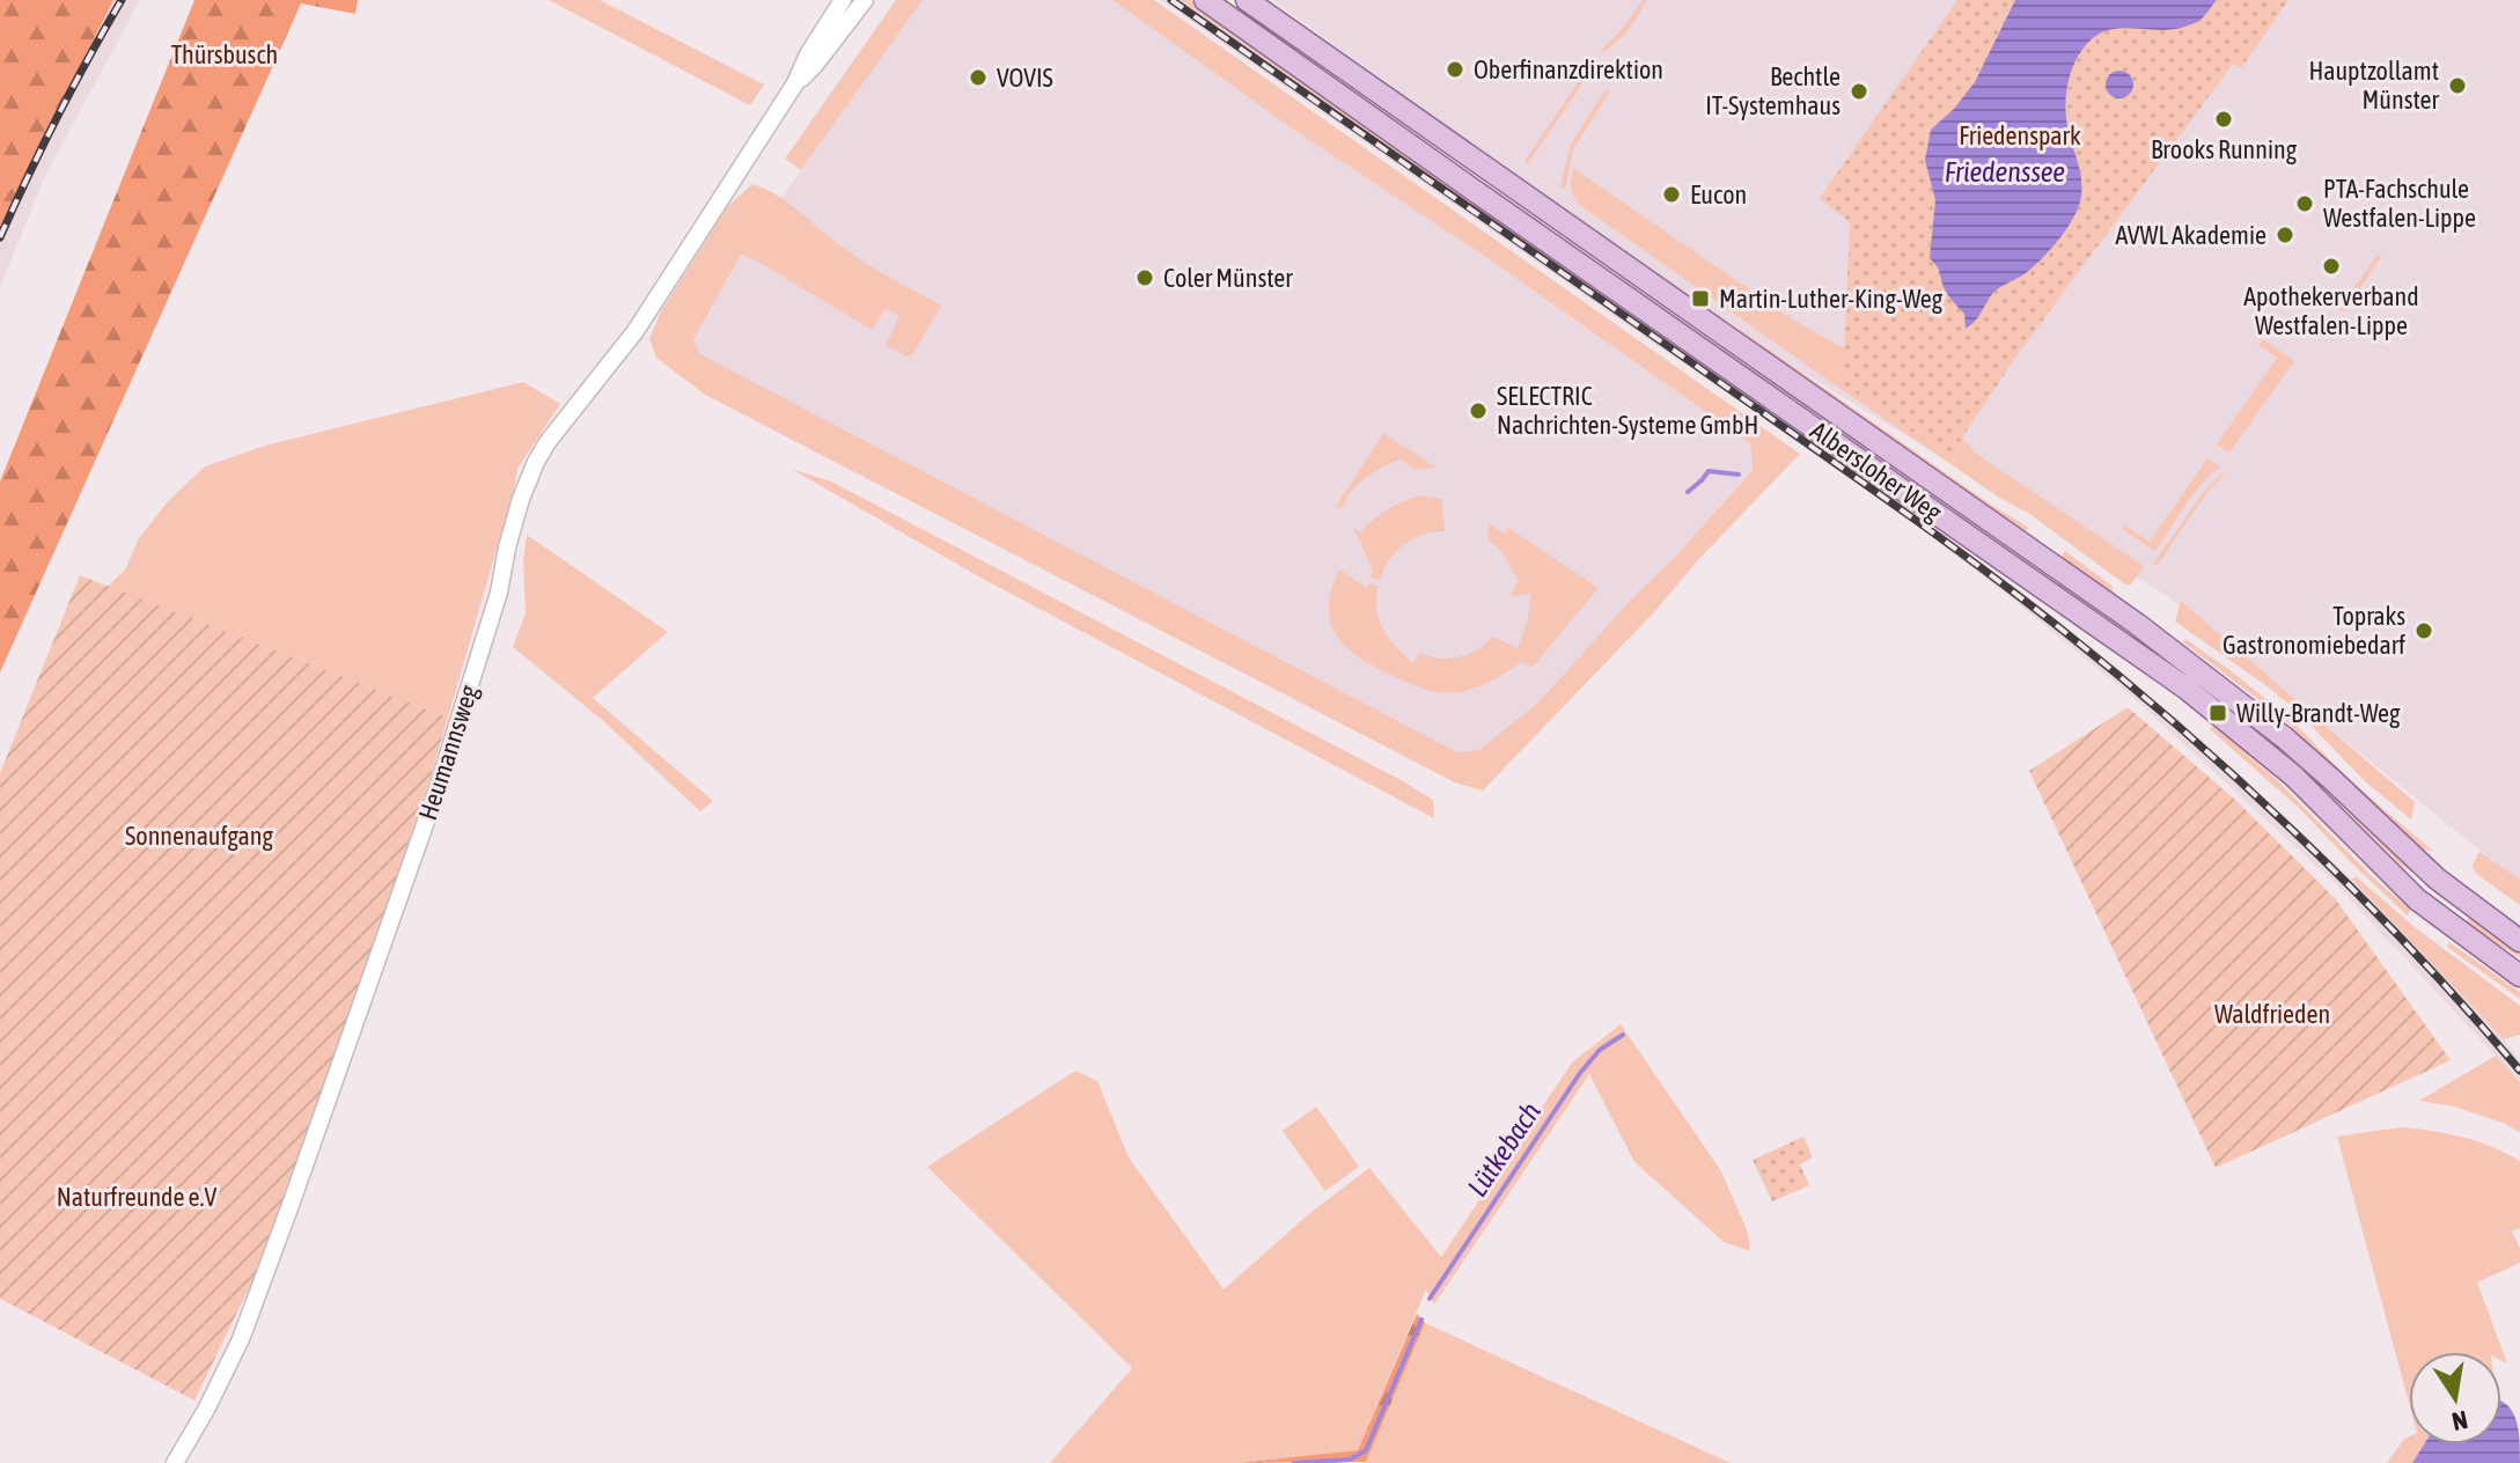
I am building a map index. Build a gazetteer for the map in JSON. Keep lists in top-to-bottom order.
{
  "streets": {
    "main road": ["Albersloher Weg"],
    "street": ["Heumannsweg"]
  },
  "water": ["Friedenssee", "Lütkebach"],
  "parks": [
    "Thürsbusch",
    "Friedenspark",
    "Sonnenaufgang",
    "Waldfrieden",
    "Naturfreunde e.V"
  ],
  "places": {
    "other": [
      "Oberfinanzdirektion",
      "VOVIS",
      "Hauptzollamt Münster",
      "Bechtle IT-Systemhaus",
      "Brooks Running",
      "Eucon",
      "PTA-Fachschule Westfalen-Lippe",
      "AVWL Akademie",
      "Apothekerverband Westfalen-Lippe",
      "Coler Münster",
      "SELECTRIC Nachrichten-Systeme GmbH",
      "Topraks Gastronomiebedarf"
    ],
    "transit": ["Martin-Luther-King-Weg", "Willy-Brandt-Weg"]
  },
  "north": "bottom"
}
